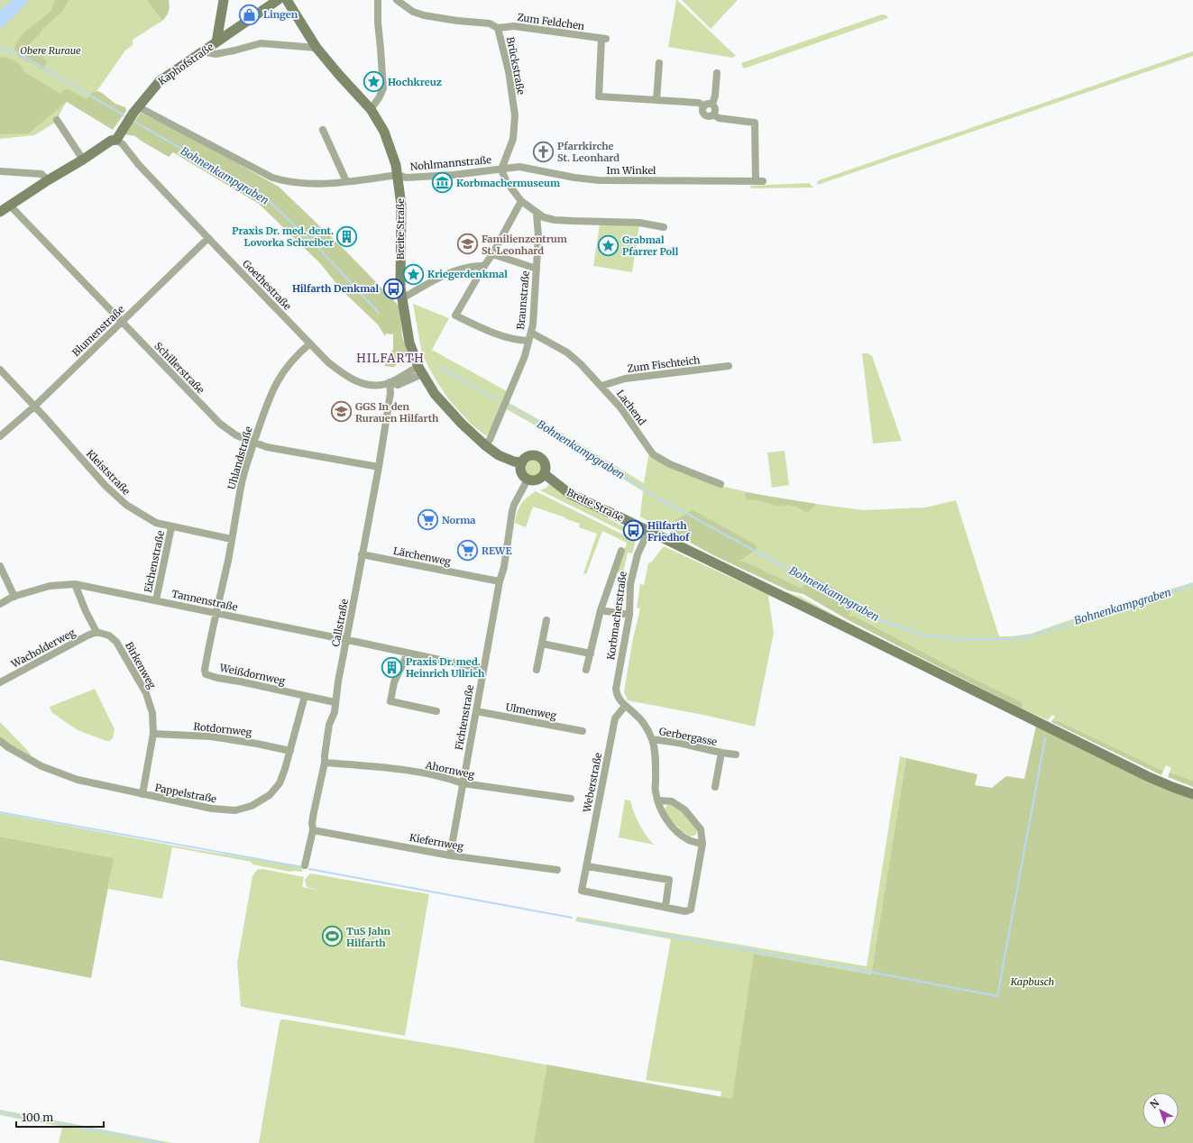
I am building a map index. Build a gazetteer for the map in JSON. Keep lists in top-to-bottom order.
{
  "streets": {
    "main road": ["Kaphofstraße", "Breite Straße"],
    "street": [
      "Zum Feldchen",
      "Brückstraße",
      "Nohlmannstraße",
      "Im Winkel",
      "Goethestraße",
      "Braunstraße",
      "Blumenstraße",
      "Zum Fischteich",
      "Schillerstraße",
      "Lachend",
      "Uhlandstraße",
      "Kleiststraße",
      "Lärchenweg",
      "Eichenstraße",
      "Tannenstraße",
      "Korbmacherstraße",
      "Callstraße",
      "Wacholderweg",
      "Birkenweg",
      "Weißdornweg",
      "Ulmenweg",
      "Fichtenstraße",
      "Rotdornweg",
      "Gerbergasse",
      "Ahornweg",
      "Weberstraße",
      "Pappelstraße",
      "Kiefernweg"
    ]
  },
  "crossings": [
    ["Zum Feldchen", "Brückstraße"],
    ["Zum Feldchen", "Im Winkel"],
    ["Kaphofstraße", "Nohlmannstraße"],
    ["Kaphofstraße", "Goethestraße"],
    ["Brückstraße", "Nohlmannstraße"],
    ["Brückstraße", "Im Winkel"],
    ["Nohlmannstraße", "Im Winkel"],
    ["Nohlmannstraße", "Breite Straße"],
    ["Nohlmannstraße", "Braunstraße"],
    ["Breite Straße", "Goethestraße"],
    ["Breite Straße", "Braunstraße"],
    ["Breite Straße", "Korbmacherstraße"],
    ["Breite Straße", "Fichtenstraße"],
    ["Goethestraße", "Blumenstraße"],
    ["Goethestraße", "Uhlandstraße"],
    ["Goethestraße", "Callstraße"],
    ["Braunstraße", "Lachend"],
    ["Blumenstraße", "Schillerstraße"],
    ["Blumenstraße", "Kleiststraße"],
    ["Zum Fischteich", "Lachend"],
    ["Schillerstraße", "Uhlandstraße"],
    ["Schillerstraße", "Callstraße"],
    ["Uhlandstraße", "Kleiststraße"],
    ["Uhlandstraße", "Tannenstraße"],
    ["Uhlandstraße", "Weißdornweg"],
    ["Kleiststraße", "Eichenstraße"],
    ["Lärchenweg", "Callstraße"],
    ["Lärchenweg", "Fichtenstraße"],
    ["Eichenstraße", "Tannenstraße"],
    ["Tannenstraße", "Callstraße"],
    ["Tannenstraße", "Weißdornweg"],
    ["Tannenstraße", "Fichtenstraße"],
    ["Korbmacherstraße", "Gerbergasse"],
    ["Korbmacherstraße", "Weberstraße"],
    ["Callstraße", "Weißdornweg"],
    ["Callstraße", "Ahornweg"],
    ["Callstraße", "Kiefernweg"],
    ["Wacholderweg", "Birkenweg"],
    ["Birkenweg", "Rotdornweg"],
    ["Birkenweg", "Pappelstraße"],
    ["Weißdornweg", "Pappelstraße"],
    ["Ulmenweg", "Fichtenstraße"],
    ["Fichtenstraße", "Ahornweg"],
    ["Fichtenstraße", "Kiefernweg"],
    ["Rotdornweg", "Pappelstraße"]
  ],
  "districts": ["HILFARTH"],
  "water": ["Bohnenkampgraben"],
  "parks": ["Obere Ruraue", "Kapbusch"],
  "places": {
    "shop": ["Lingen"],
    "place": ["Hochkreuz", "Grabmal Pfarrer Poll", "Kriegerdenkmal"],
    "church": ["Pfarrkirche St. Leonhard"],
    "museum": ["Korbmachermuseum"],
    "building": ["Praxis Dr. med. dent. Lovorka Schreiber", "Praxis Dr. med. Heinrich Ullrich"],
    "school or university": ["Familienzentrum St. Leonhard", "GGS In den Rurauen Hilfarth"],
    "bus stop": ["Hilfarth Denkmal", "Hilfarth Friedhof"],
    "supermarket": ["Norma", "REWE"],
    "sports": ["TuS Jahn Hilfarth"]
  },
  "scale_bar": "100 m",
  "north": "top left"
}
